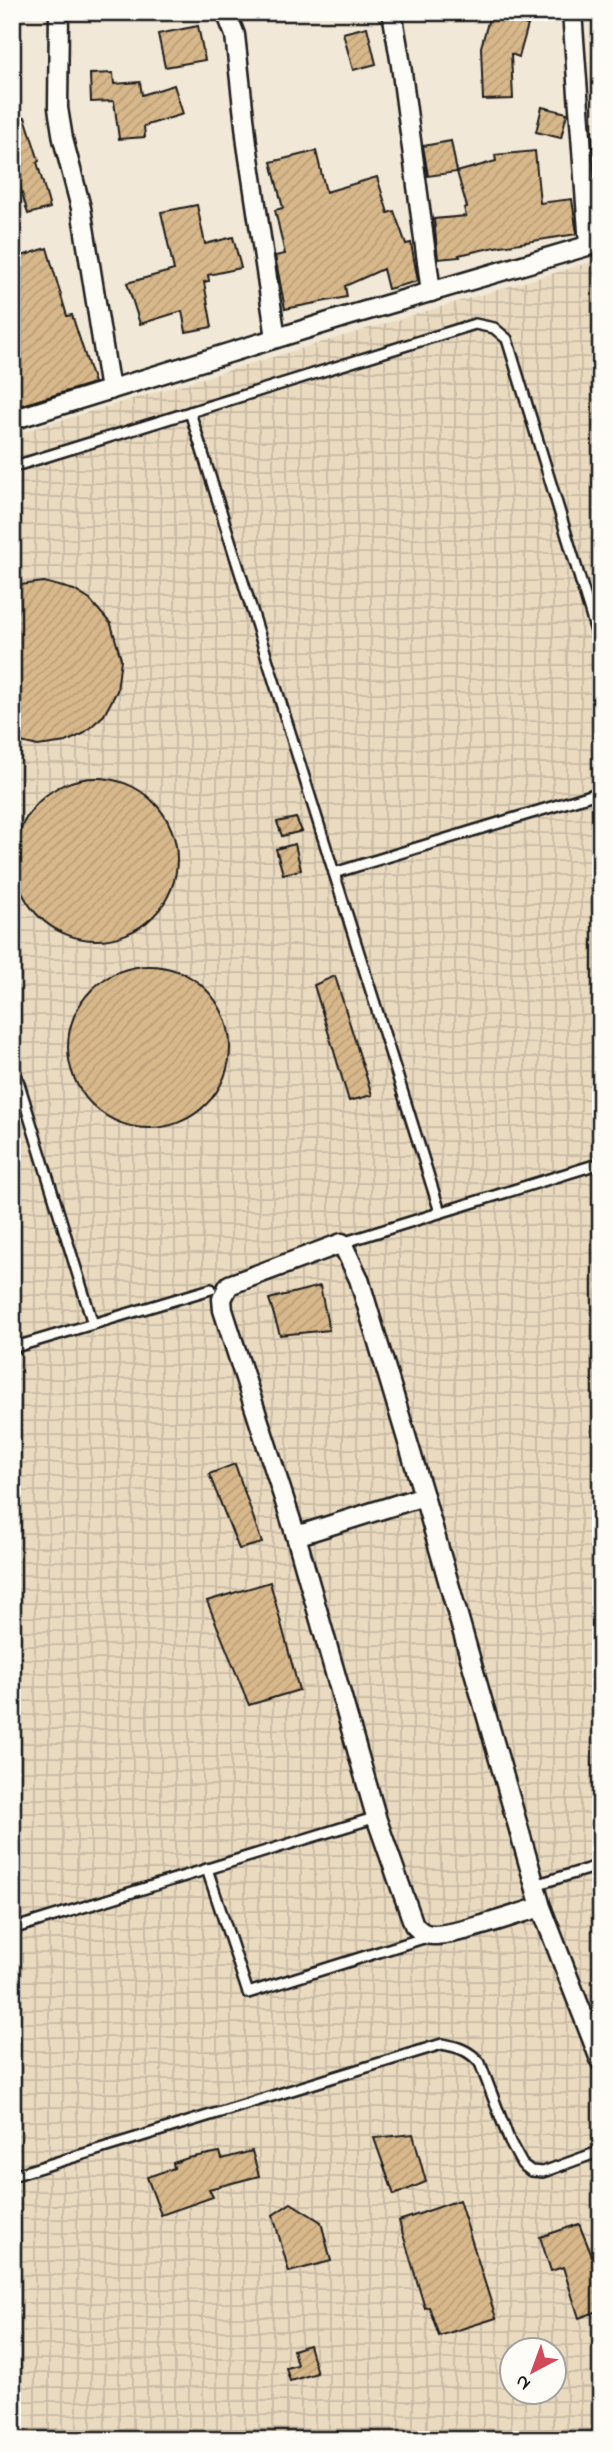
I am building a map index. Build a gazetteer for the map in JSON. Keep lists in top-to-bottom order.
{
  "north": "bottom left"
}
